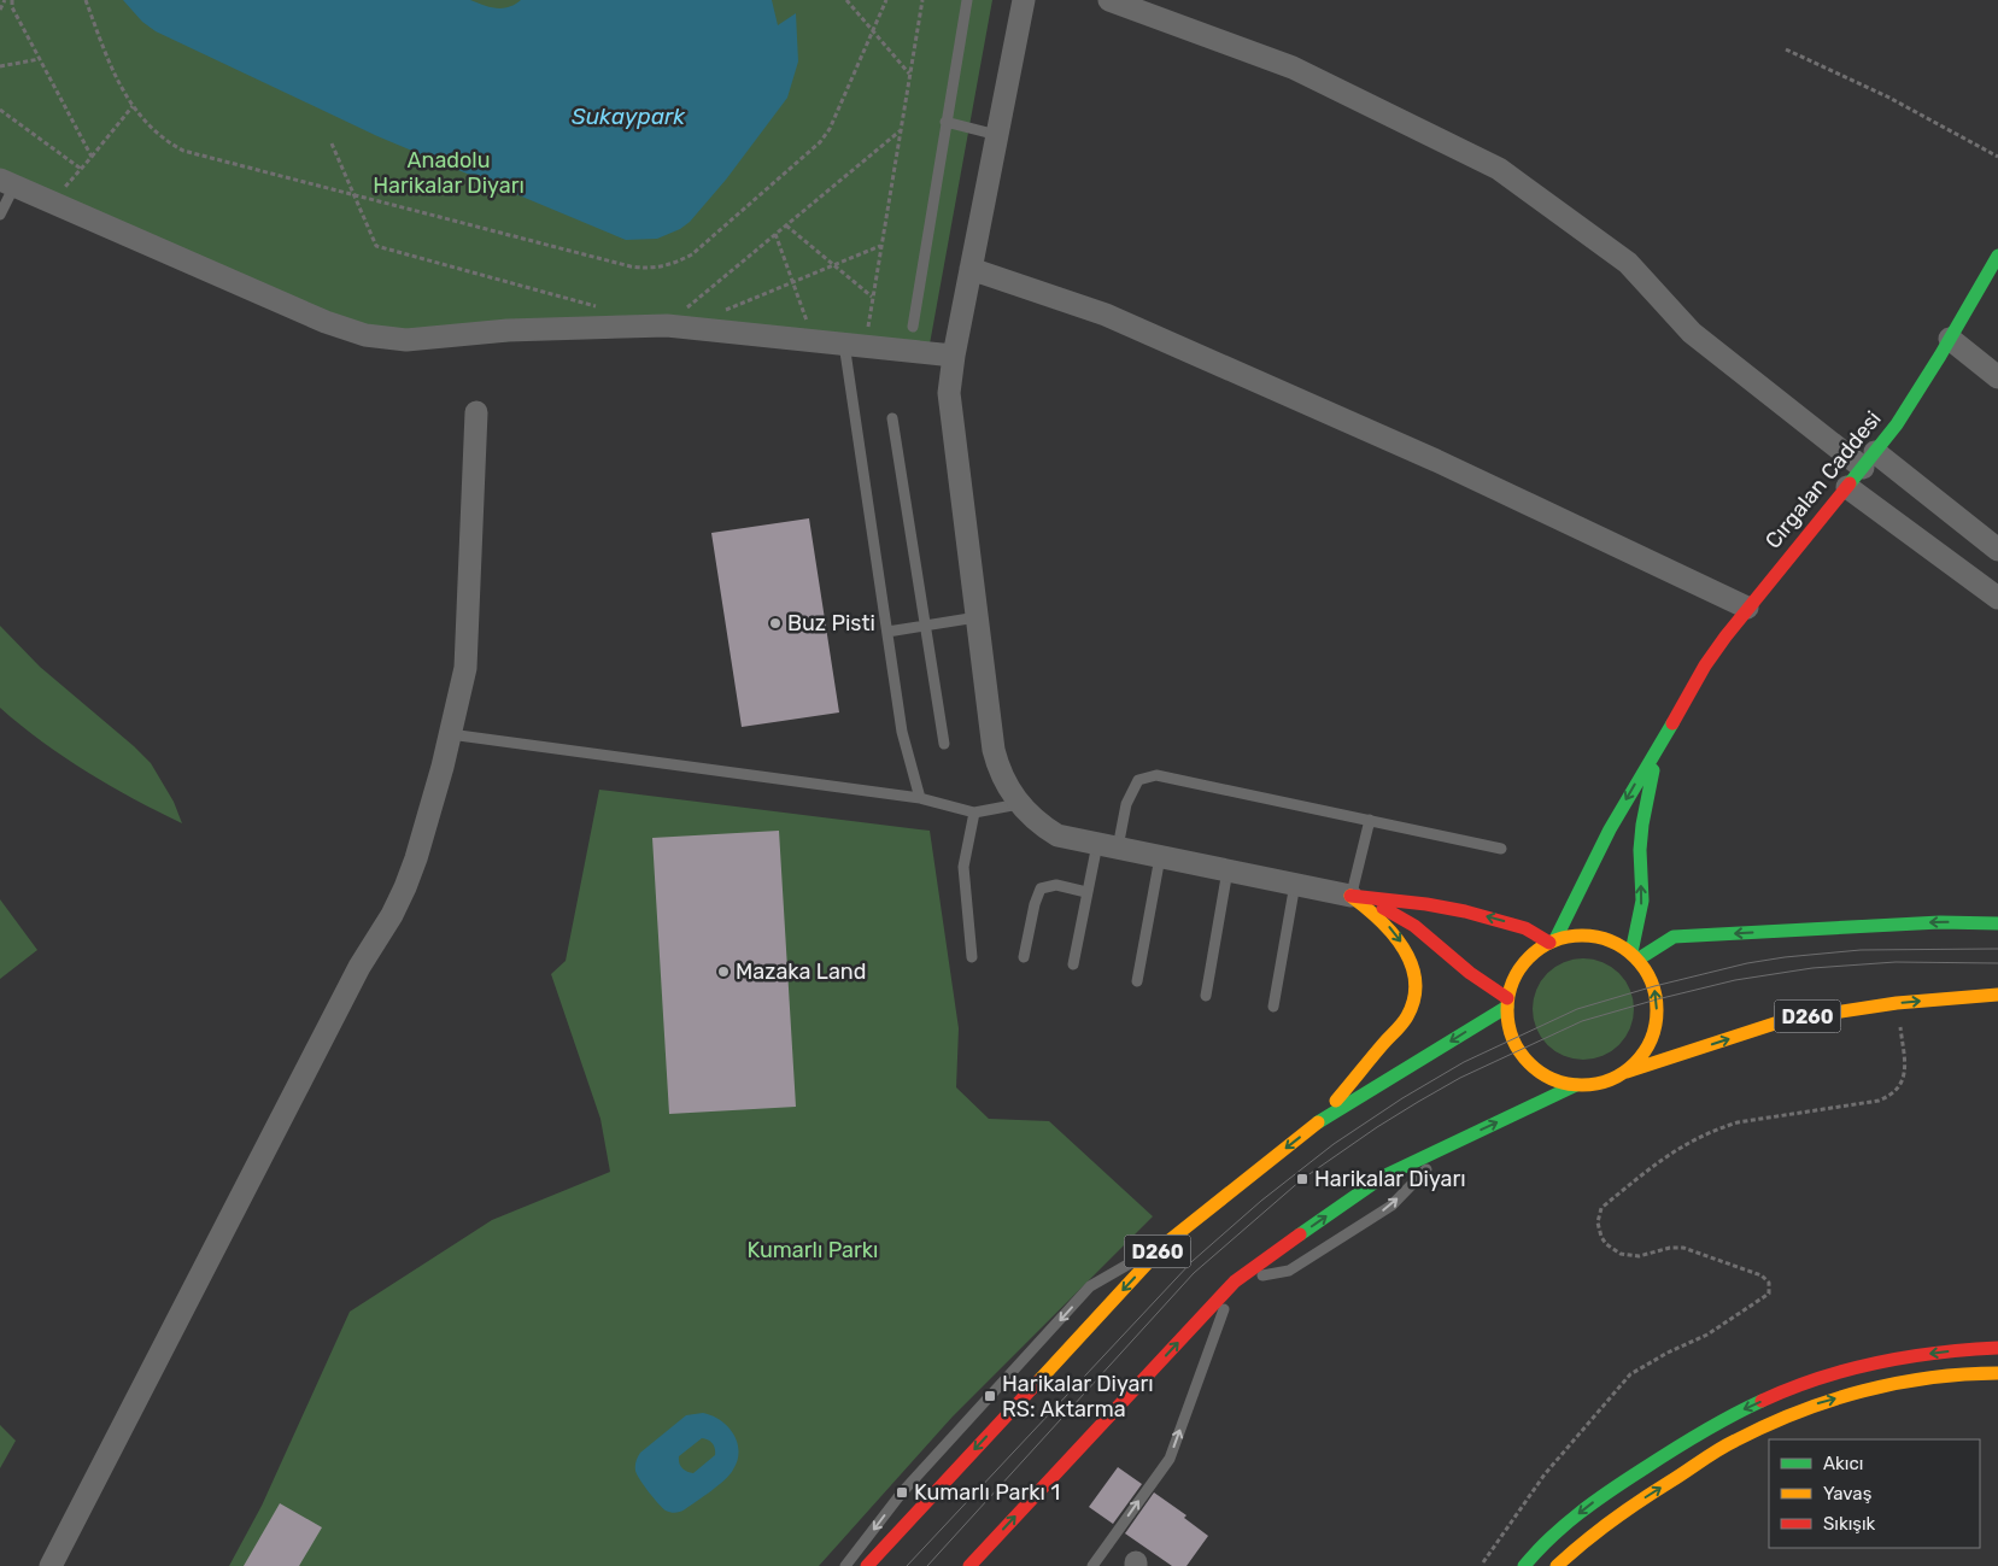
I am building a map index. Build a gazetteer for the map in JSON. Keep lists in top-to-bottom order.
{
  "streets": {
    "main road": ["Cırgalan Caddesi", "D260"]
  },
  "water": ["Sukaypark"],
  "parks": ["Anadolu Harikalar Diyarı", "Kumarlı Parkı"],
  "places": {
    "other": ["Buz Pisti", "Mazaka Land"],
    "transit": ["Harikalar Diyarı", "Harikalar Diyarı RS: Aktarma", "Kumarlı Parkı 1"]
  },
  "legend": ["Akıcı", "Yavaş", "Sıkışık"]
}
